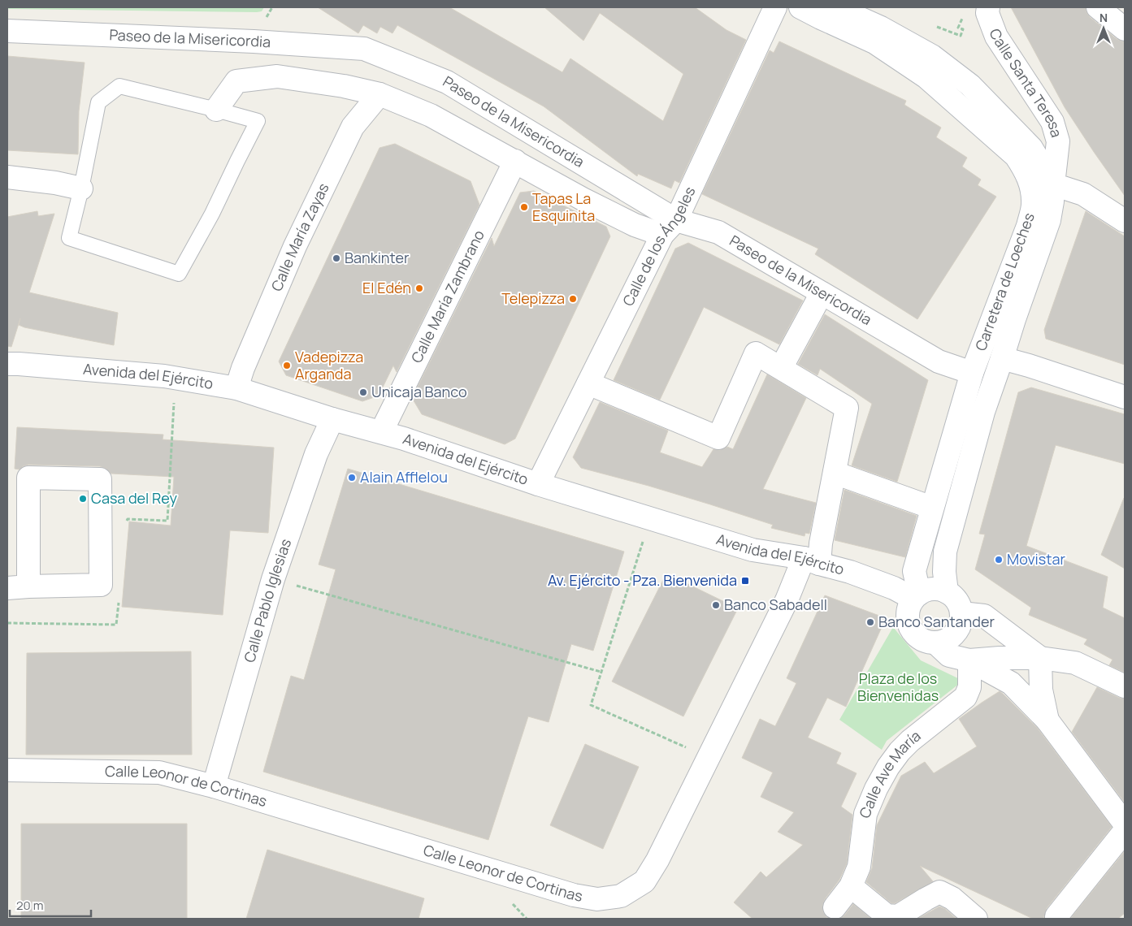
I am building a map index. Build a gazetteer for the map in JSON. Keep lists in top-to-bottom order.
{
  "streets": {
    "street": [
      "Paseo de la Misericordia",
      "Calle Santa Teresa",
      "Calle María Zayas",
      "Calle de los Ángeles",
      "Carretera de Loeches",
      "Calle María Zambrano",
      "Avenida del Ejército",
      "Calle Pablo Iglesias",
      "Calle Ave María",
      "Calle Leonor de Cortinas"
    ]
  },
  "crossings": [
    ["Paseo de la Misericordia", "Calle María Zayas"],
    ["Paseo de la Misericordia", "Calle de los Ángeles"],
    ["Paseo de la Misericordia", "Carretera de Loeches"],
    ["Paseo de la Misericordia", "Calle María Zambrano"],
    ["Calle Santa Teresa", "Carretera de Loeches"],
    ["Calle María Zayas", "Avenida del Ejército"],
    ["Calle de los Ángeles", "Avenida del Ejército"],
    ["Carretera de Loeches", "Avenida del Ejército"],
    ["Calle María Zambrano", "Avenida del Ejército"],
    ["Avenida del Ejército", "Calle Pablo Iglesias"],
    ["Avenida del Ejército", "Calle Leonor de Cortinas"],
    ["Calle Pablo Iglesias", "Calle Leonor de Cortinas"]
  ],
  "parks": ["Plaza de los Bienvenidas"],
  "places": {
    "other": [
      "Tapas La Esquinita",
      "Bankinter",
      "El Edén",
      "Telepizza",
      "Vadepizza Arganda",
      "Unicaja Banco",
      "Alain Afflelou",
      "Casa del Rey",
      "Movistar",
      "Banco Sabadell",
      "Banco Santander"
    ],
    "transit": ["Av. Ejército - Pza. Bienvenida"]
  },
  "scale_bar": "20 m",
  "north": "top"
}
